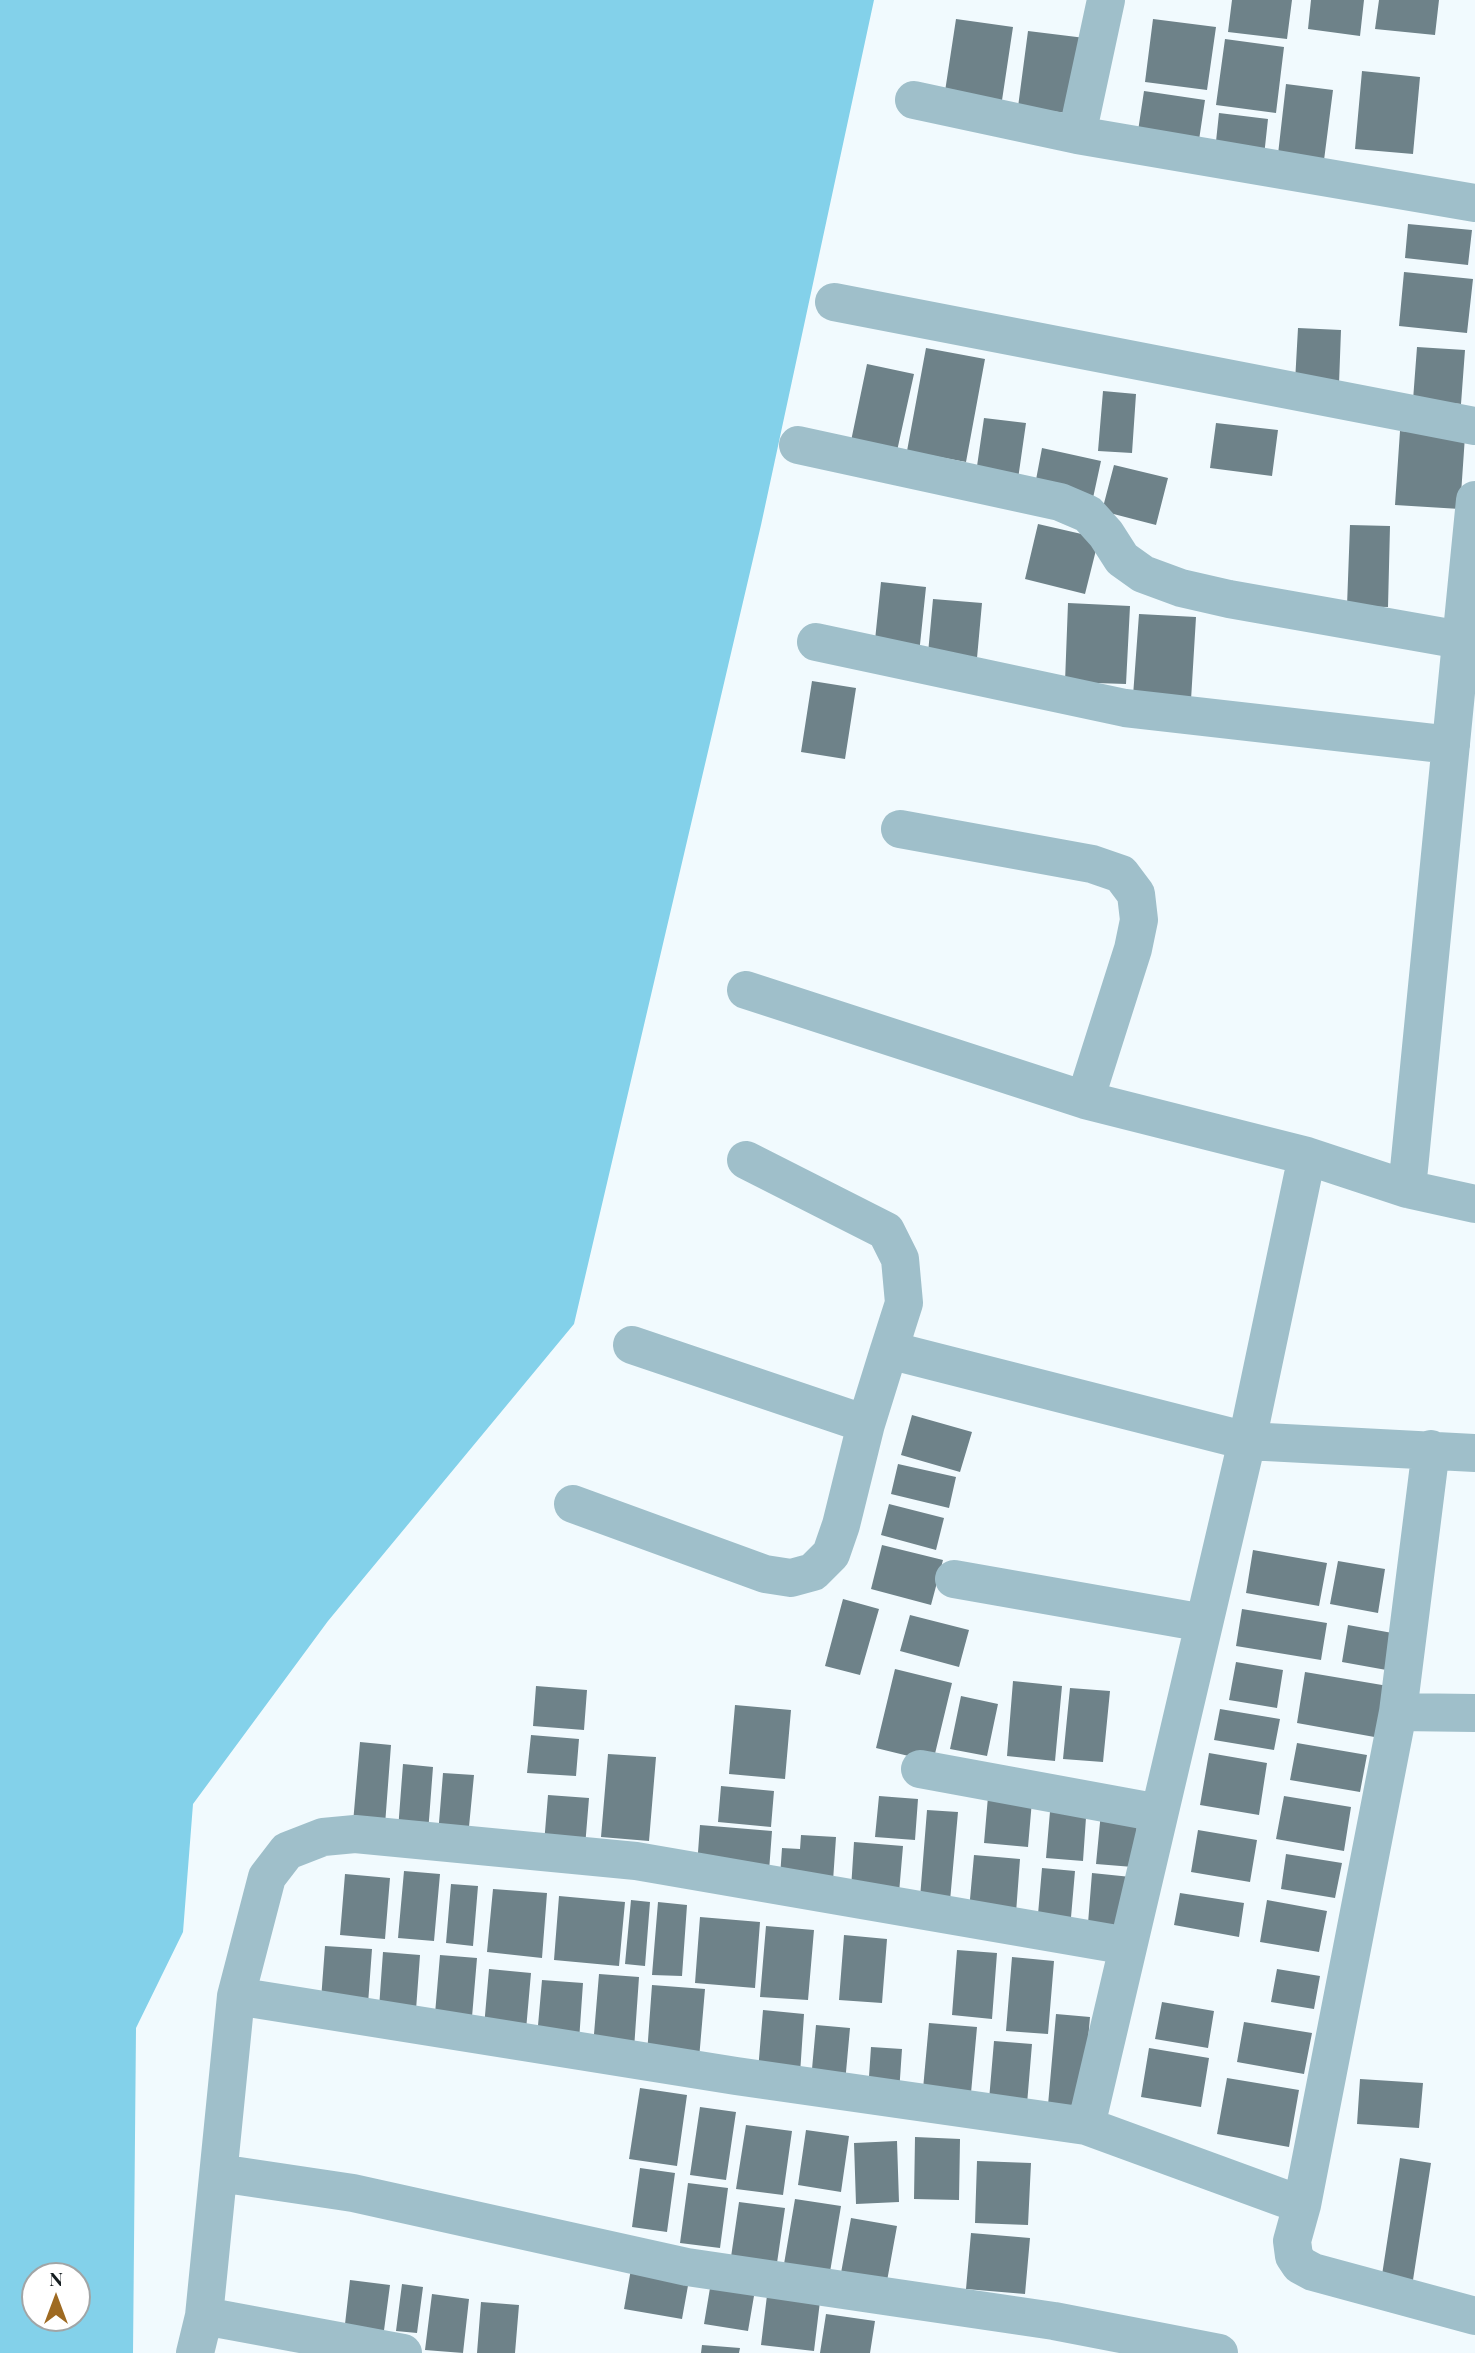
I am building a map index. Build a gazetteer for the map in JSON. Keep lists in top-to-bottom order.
{
  "north": "top"
}
